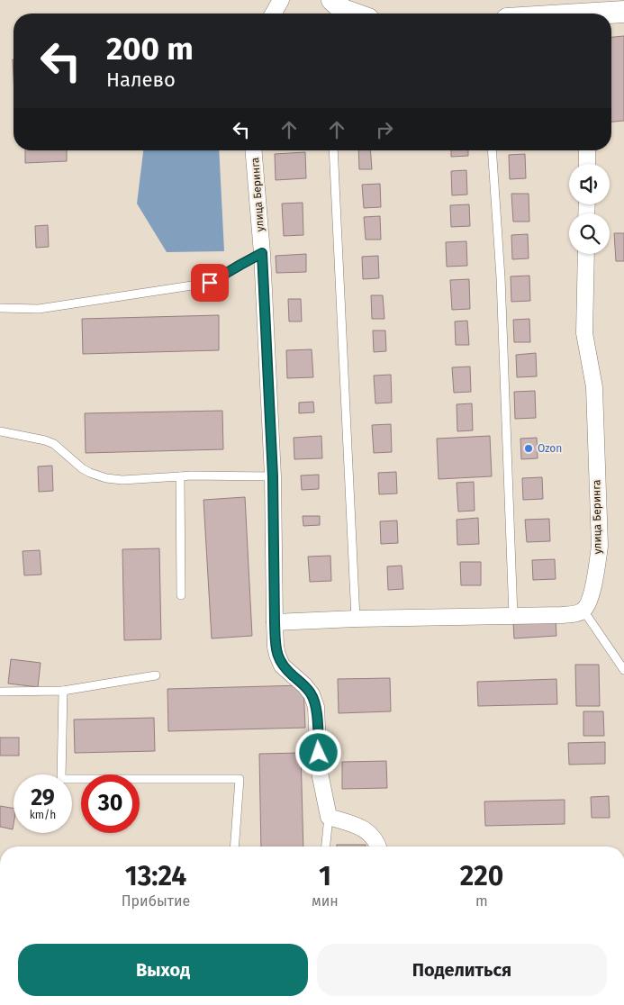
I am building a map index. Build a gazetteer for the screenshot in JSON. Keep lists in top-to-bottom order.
{
  "streets": {
    "street": ["улица Беринга"]
  },
  "places": ["Ozon"],
  "page": {
    "turn": ["200 m", "Налево"],
    "speed": "29 km/h",
    "limit": "30",
    "eta": [
      "13:24",
      "Прибытие",
      "1",
      "мин",
      "220",
      "m"
    ],
    "buttons": ["Выход", "Поделиться"]
  }
}
